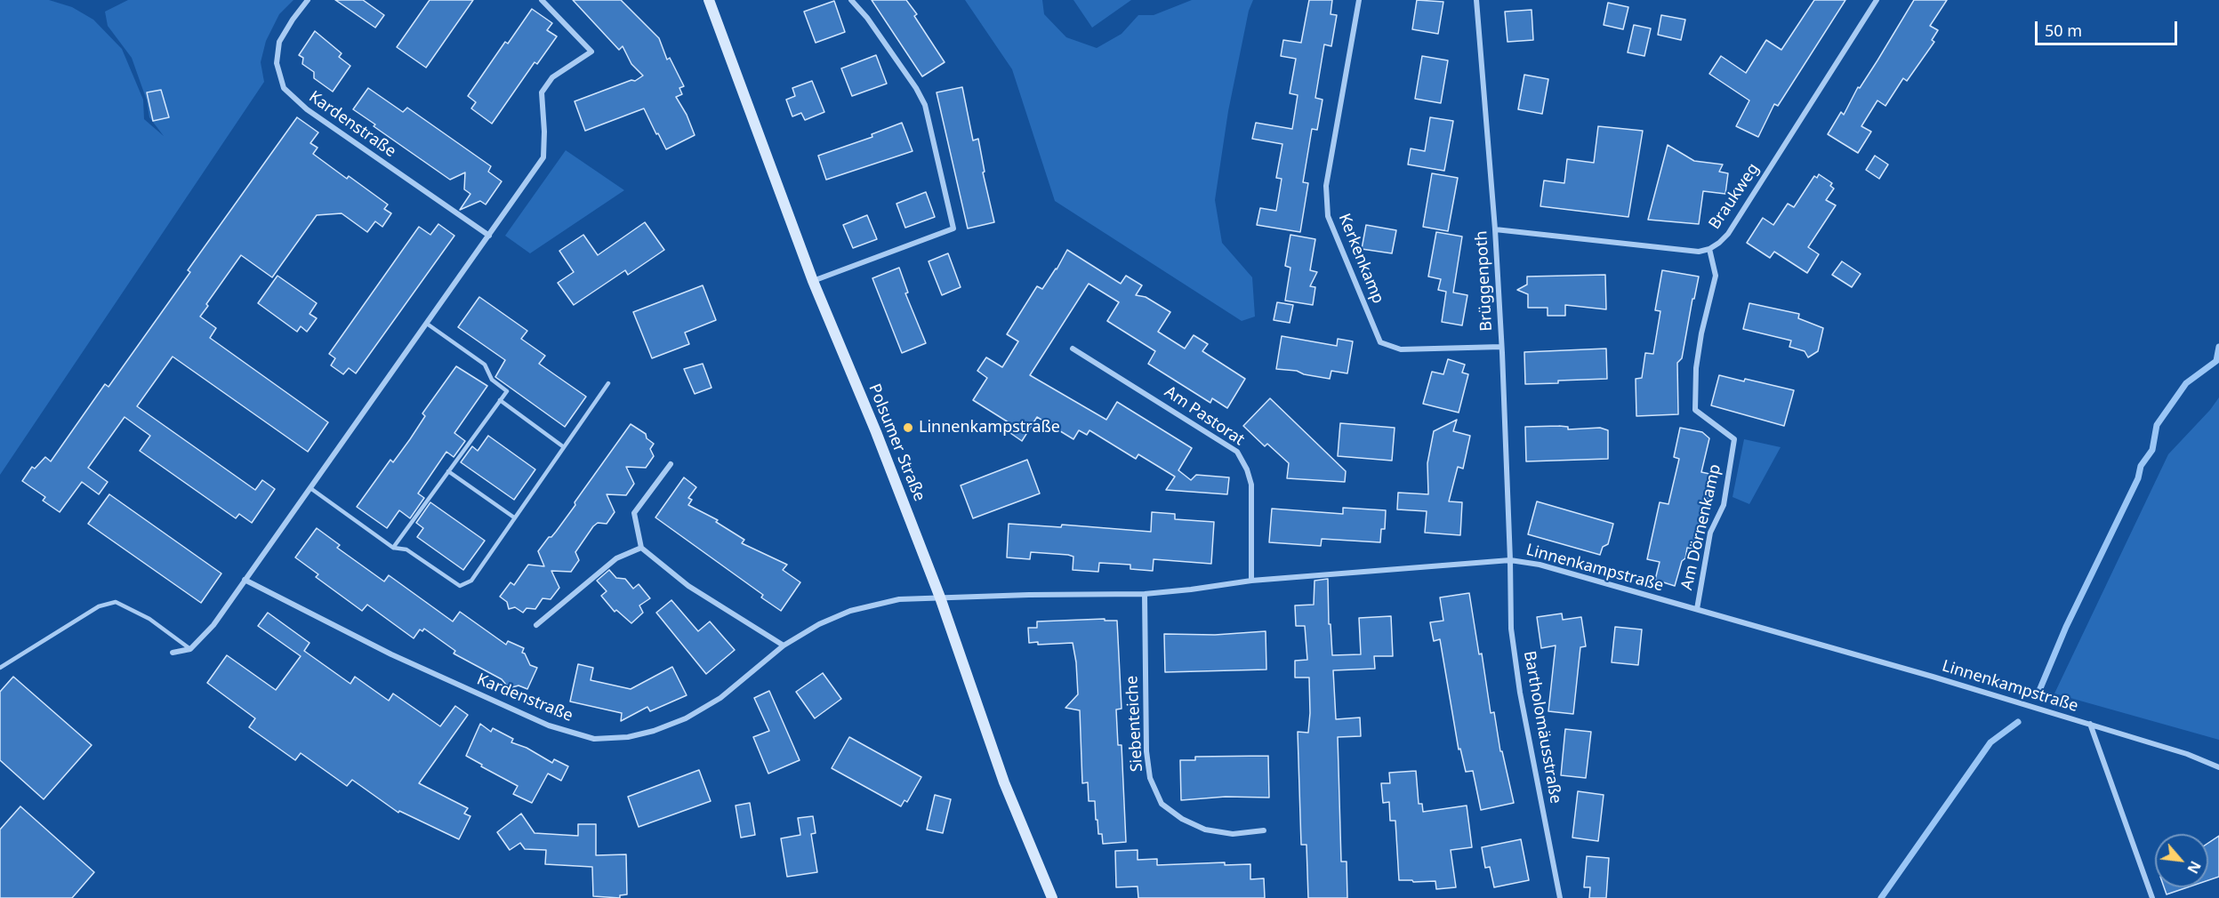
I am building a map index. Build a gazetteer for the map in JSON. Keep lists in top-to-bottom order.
{
  "streets": {
    "main road": ["Polsumer Straße"],
    "street": [
      "Kardenstraße",
      "Braukweg",
      "Kerkenkamp",
      "Brüggenpoth",
      "Am Pastorat",
      "Am Dörnenkamp",
      "Linnenkampstraße",
      "Siebenteiche",
      "Bartholomäusstraße"
    ]
  },
  "crossings": [
    ["Kardenstraße", "Polsumer Straße"],
    ["Kardenstraße", "Linnenkampstraße"],
    ["Braukweg", "Brüggenpoth"],
    ["Braukweg", "Am Dörnenkamp"],
    ["Kerkenkamp", "Brüggenpoth"],
    ["Brüggenpoth", "Linnenkampstraße"],
    ["Brüggenpoth", "Bartholomäusstraße"],
    ["Am Pastorat", "Linnenkampstraße"],
    ["Polsumer Straße", "Linnenkampstraße"],
    ["Am Dörnenkamp", "Linnenkampstraße"],
    ["Linnenkampstraße", "Siebenteiche"],
    ["Linnenkampstraße", "Bartholomäusstraße"]
  ],
  "places": ["Linnenkampstraße"],
  "scale_bar": "50 m",
  "north": "bottom right"
}
